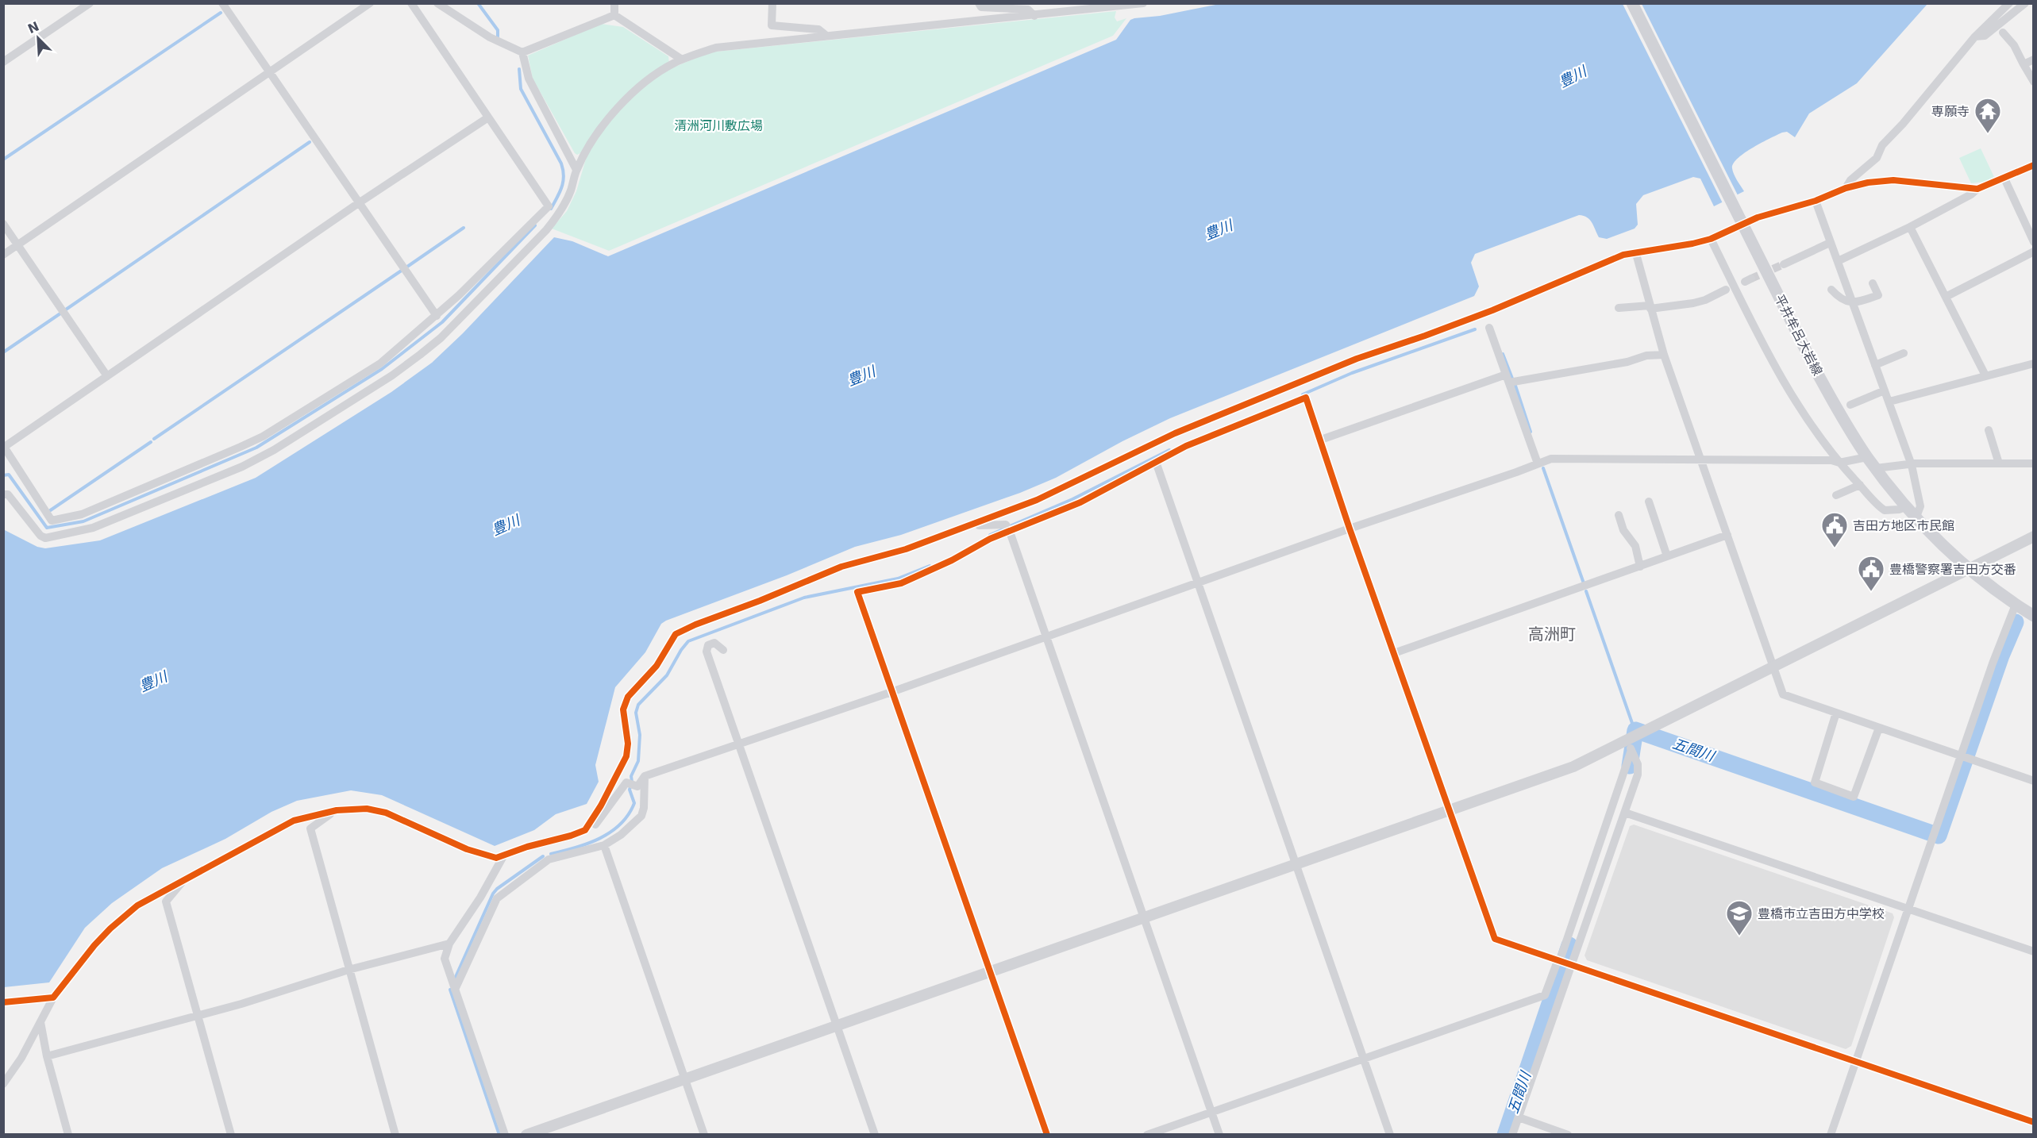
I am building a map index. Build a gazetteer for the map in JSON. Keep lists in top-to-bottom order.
{
  "streets": {
    "main road": ["平井牟呂大岩線"]
  },
  "districts": ["高洲町"],
  "water": ["豊川", "五間川"],
  "parks": ["清洲河川敷広場"],
  "places": {
    "temple": ["専願寺"],
    "public building": ["吉田方地区市民館", "豊橋警察署吉田方交番"],
    "school or university": ["豊橋市立吉田方中学校"]
  },
  "north": "top left"
}
